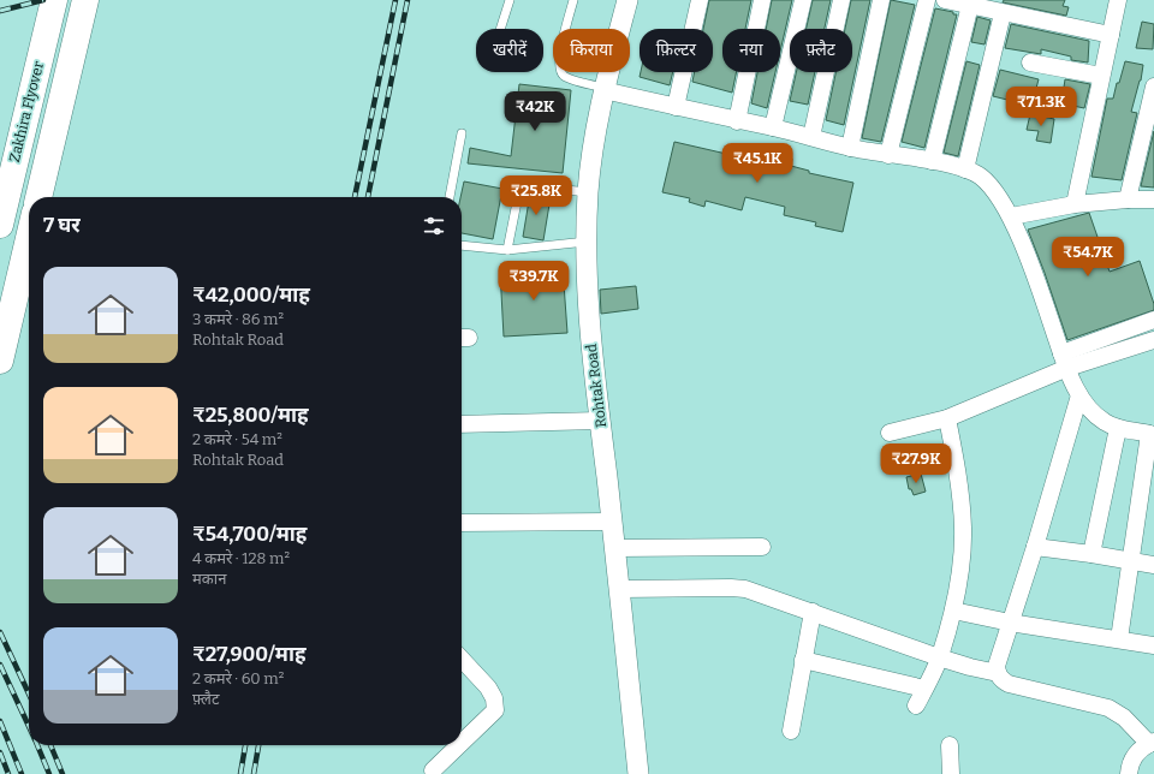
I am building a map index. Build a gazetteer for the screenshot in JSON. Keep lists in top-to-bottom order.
{
  "streets": {
    "main road": ["Zakhira Flyover"],
    "street": ["Rohtak Road"]
  },
  "page": {
    "chip": [
      "खरीदें",
      "किराया",
      "फ़िल्टर",
      "नया",
      "फ़्लैट"
    ],
    "price": [
      "₹71.3K",
      "₹42K",
      "₹45.1K",
      "₹25.8K",
      "₹54.7K",
      "₹39.7K",
      "₹27.9K"
    ],
    "heading": "7 घर",
    "list": [
      {
        "name": "₹42,000/माह",
        "note": "3 कमरे · 86 m² · Rohtak Road"
      },
      {
        "name": "₹25,800/माह",
        "note": "2 कमरे · 54 m² · Rohtak Road"
      },
      {
        "name": "₹54,700/माह",
        "note": "4 कमरे · 128 m² · मकान"
      },
      {
        "name": "₹27,900/माह",
        "note": "2 कमरे · 60 m² · फ़्लैट"
      }
    ]
  }
}
